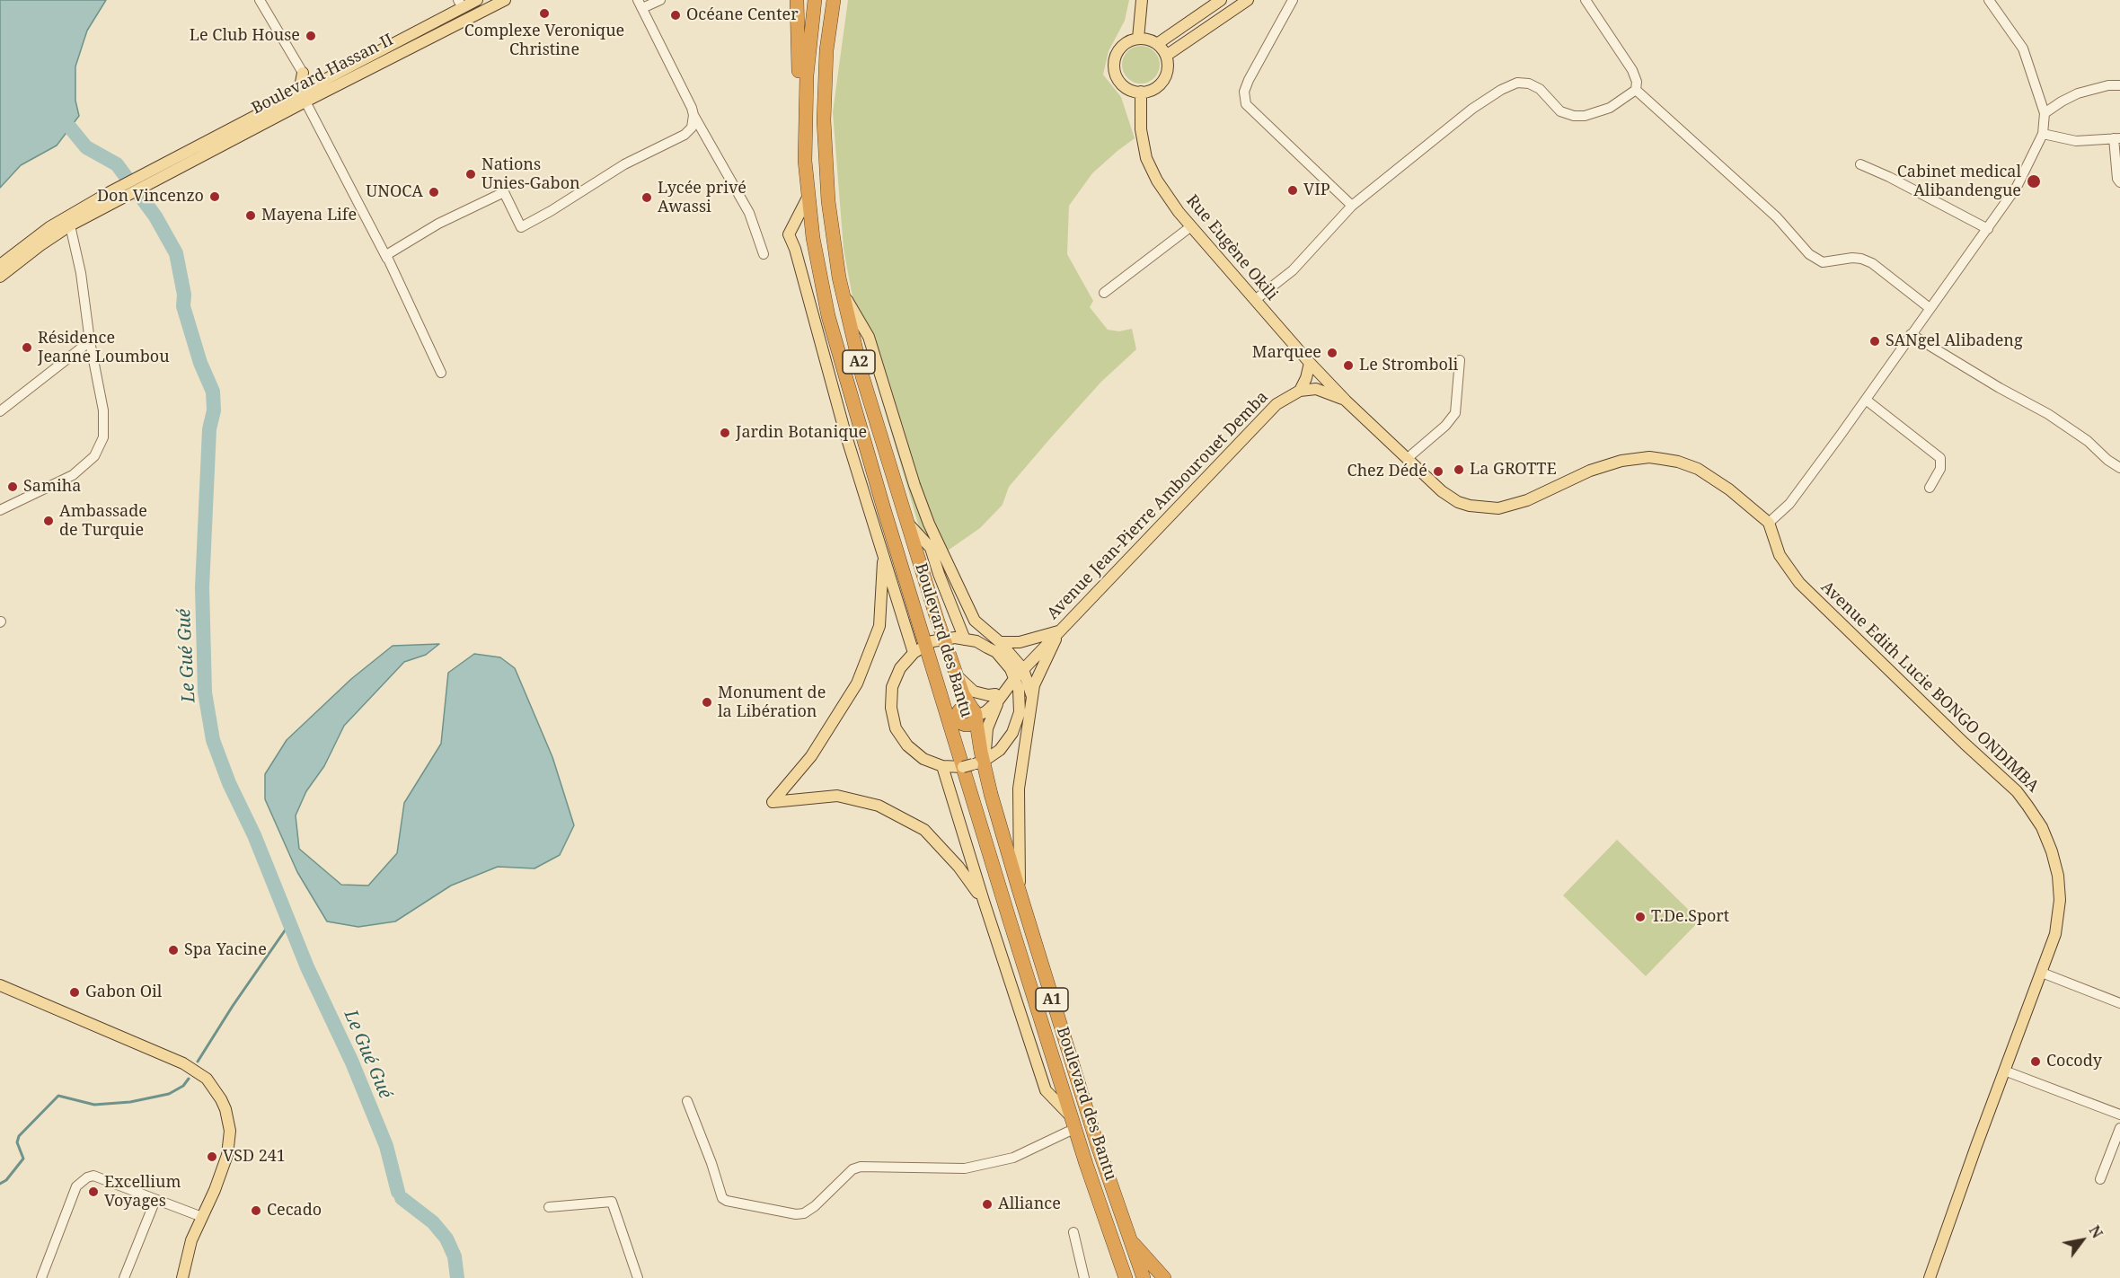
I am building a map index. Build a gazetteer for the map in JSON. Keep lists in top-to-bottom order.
{
  "streets": {
    "highway": ["A2", "Boulevard des Bantu", "A1"],
    "main road": [
      "Boulevard Hassan II",
      "Rue Eugène Okili",
      "Avenue Jean-Pierre Ambourouet Demba",
      "Avenue Edith Lucie BONGO ONDIMBA"
    ]
  },
  "crossings": [
    ["Rue Eugène Okili", "Avenue Edith Lucie BONGO ONDIMBA"],
    ["Avenue Jean-Pierre Ambourouet Demba", "Boulevard des Bantu"]
  ],
  "water": ["Le Gué Gué"],
  "places": [
    "Complexe Veronique Christine",
    "Océane Center",
    "Le Club House",
    "Nations Unies-Gabon",
    "Cabinet medical Alibandengue",
    "VIP",
    "UNOCA",
    "Don Vincenzo",
    "Lycée privé Awassi",
    "Mayena Life",
    "SANgel Alibadeng",
    "Résidence Jeanne Loumbou",
    "Marquee",
    "Le Stromboli",
    "Jardin Botanique",
    "La GROTTE",
    "Chez Dédé",
    "Samiha",
    "Ambassade de Turquie",
    "Monument de la Libération",
    "T.De.Sport",
    "Spa Yacine",
    "Gabon Oil",
    "Cocody",
    "VSD 241",
    "Excellium Voyages",
    "Alliance",
    "Cecado"
  ],
  "north": "top right"
}
